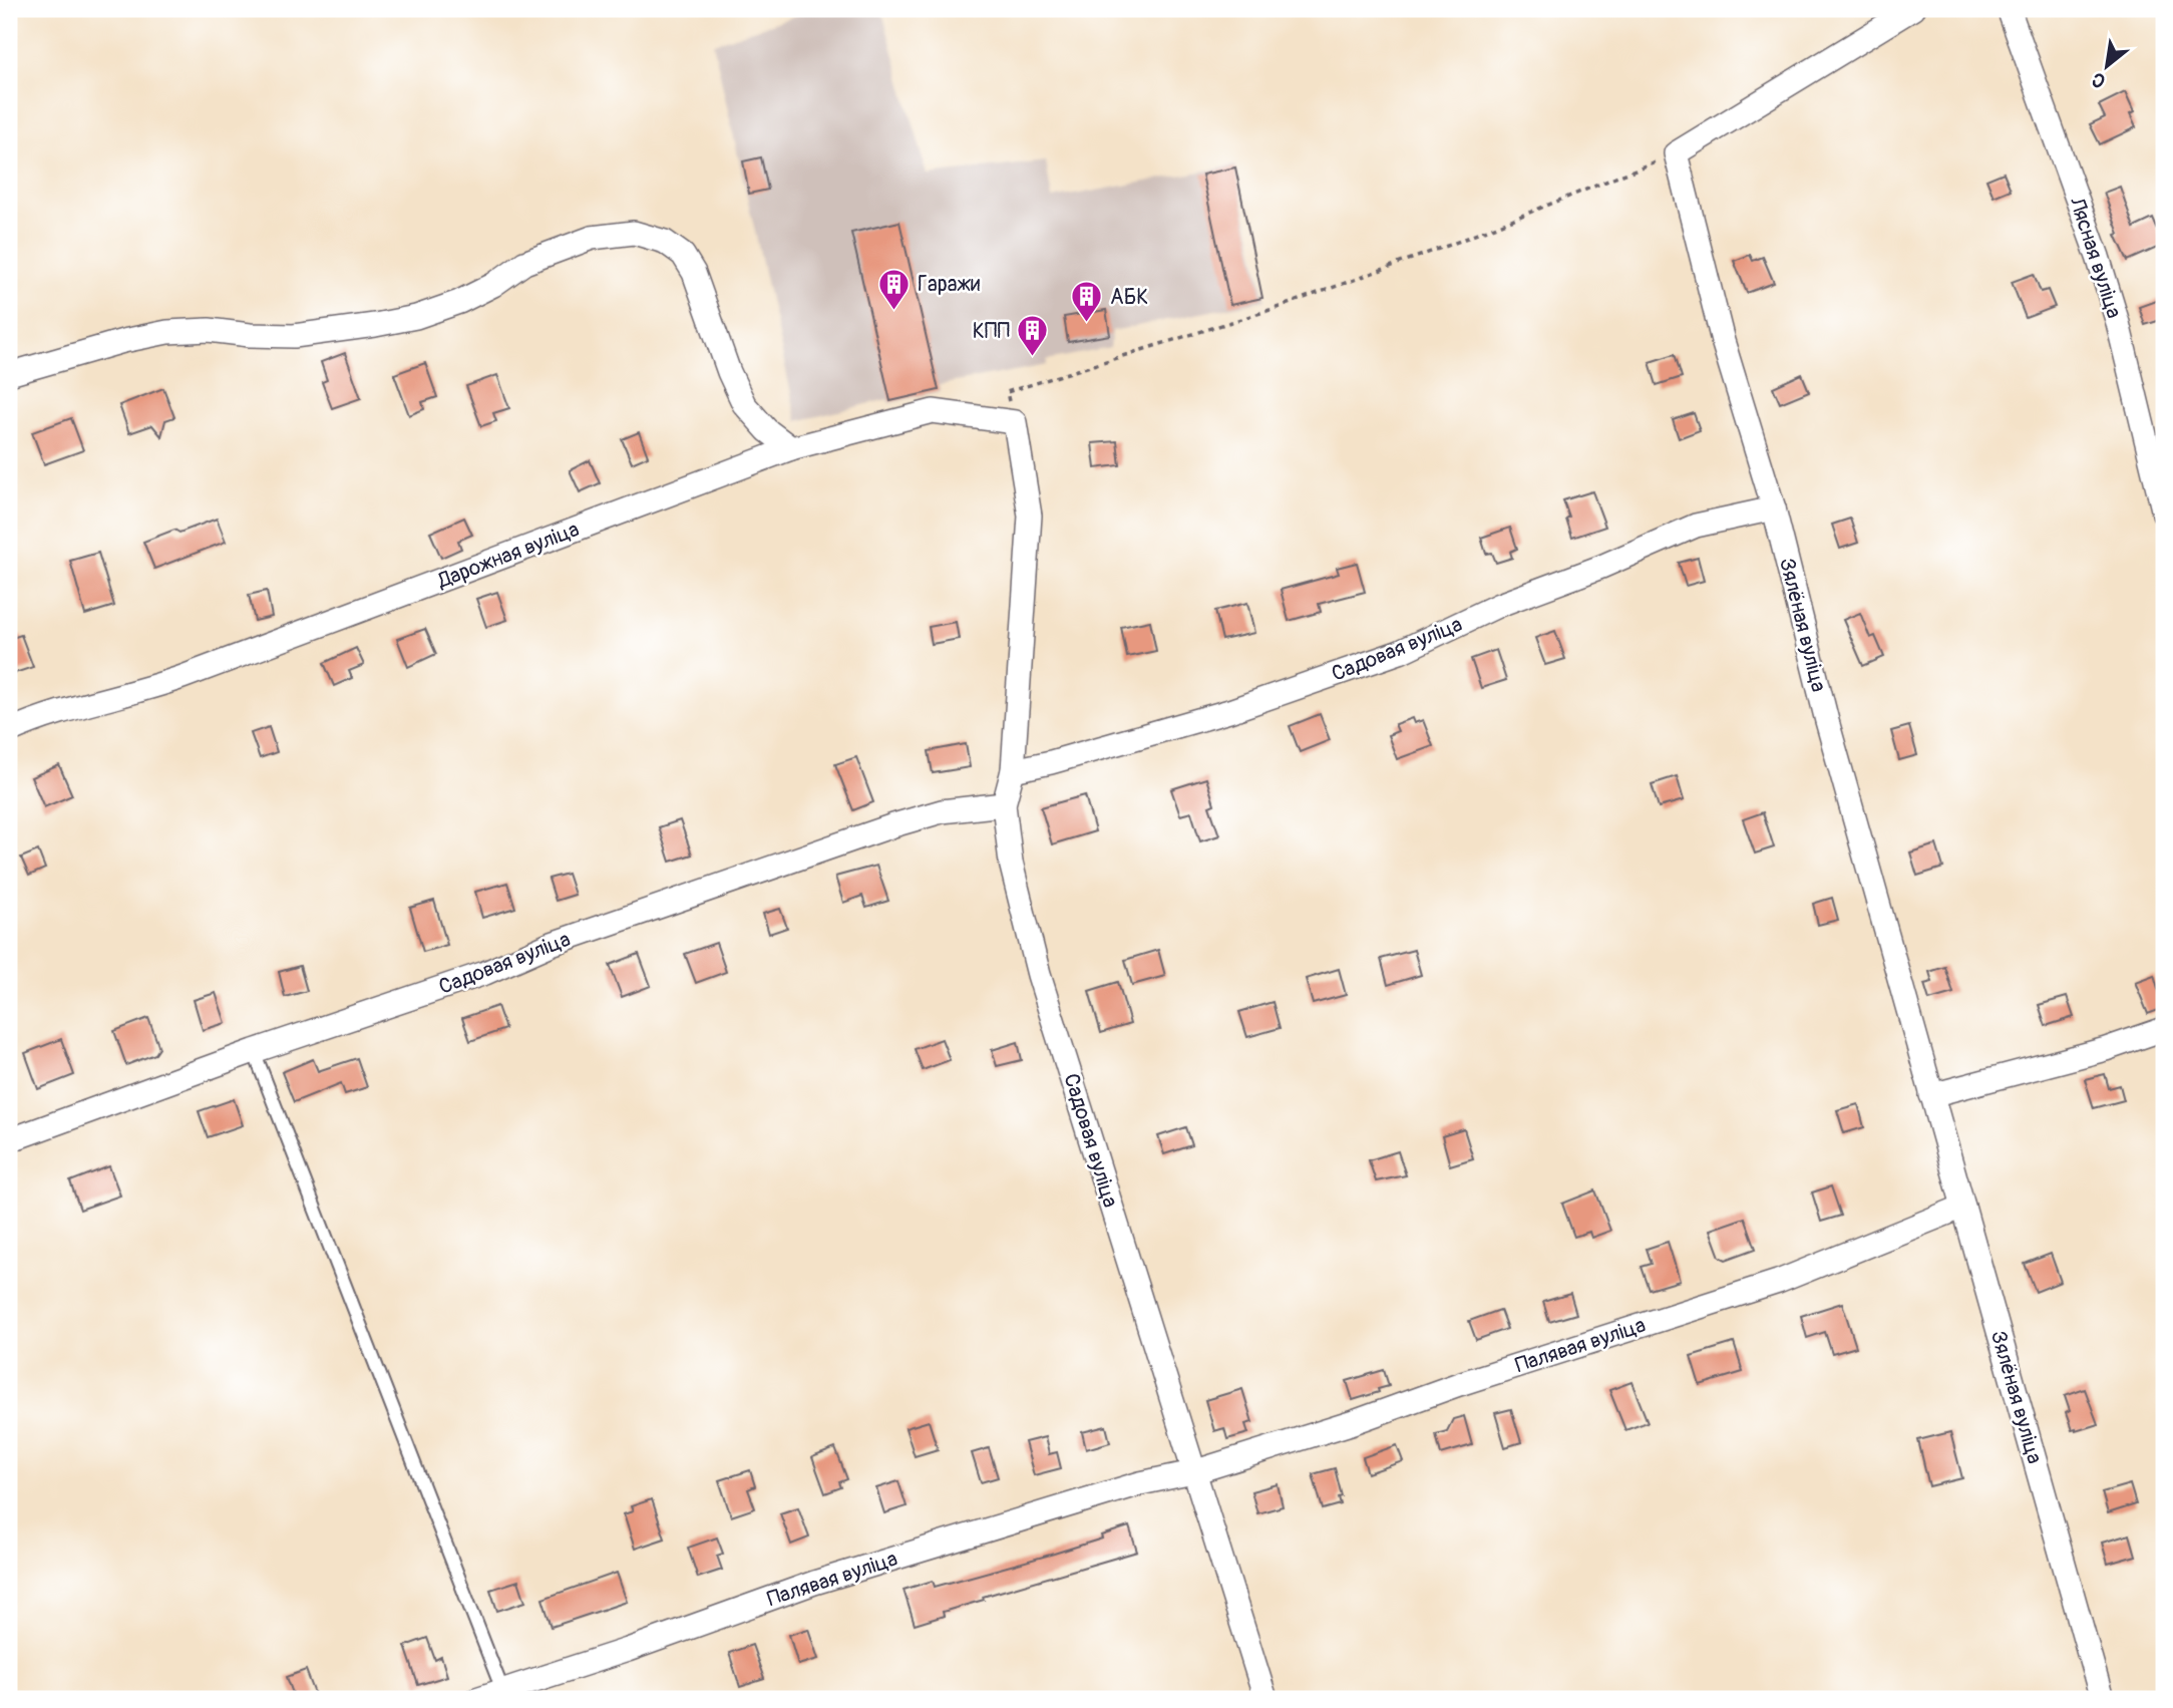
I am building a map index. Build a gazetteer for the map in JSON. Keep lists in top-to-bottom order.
{
  "streets": {
    "street": [
      "Лясная вуліца",
      "Дарожная вуліца",
      "Зялёная вуліца",
      "Садовая вуліца",
      "Палявая вуліца"
    ]
  },
  "crossings": [
    ["Дарожная вуліца", "Садовая вуліца"],
    ["Зялёная вуліца", "Садовая вуліца"],
    ["Зялёная вуліца", "Палявая вуліца"],
    ["Садовая вуліца", "Палявая вуліца"]
  ],
  "places": {
    "building": ["Гаражи", "АБК", "КПП"]
  },
  "north": "bottom left"
}
